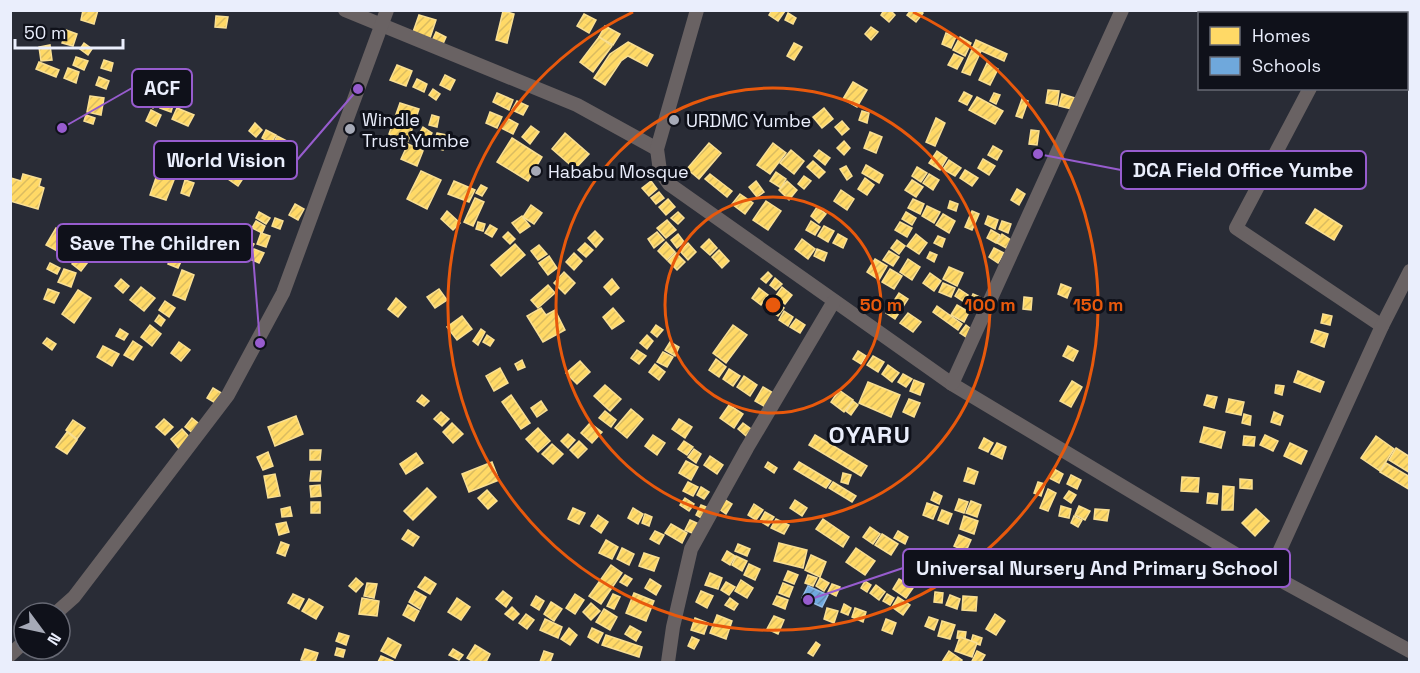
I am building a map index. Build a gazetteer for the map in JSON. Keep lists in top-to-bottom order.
{
  "districts": ["OYARU"],
  "places": [
    "World Vision",
    "URDMC Yumbe",
    "ACF",
    "Windle Trust Yumbe",
    "DCA Field Office Yumbe",
    "Hababu Mosque",
    "Save The Children",
    "Universal Nursery And Primary School"
  ],
  "legend": ["Homes", "Schools"],
  "scale_bar": "50 m",
  "north": "bottom right",
  "rings": ["50 m", "100 m", "150 m"]
}
